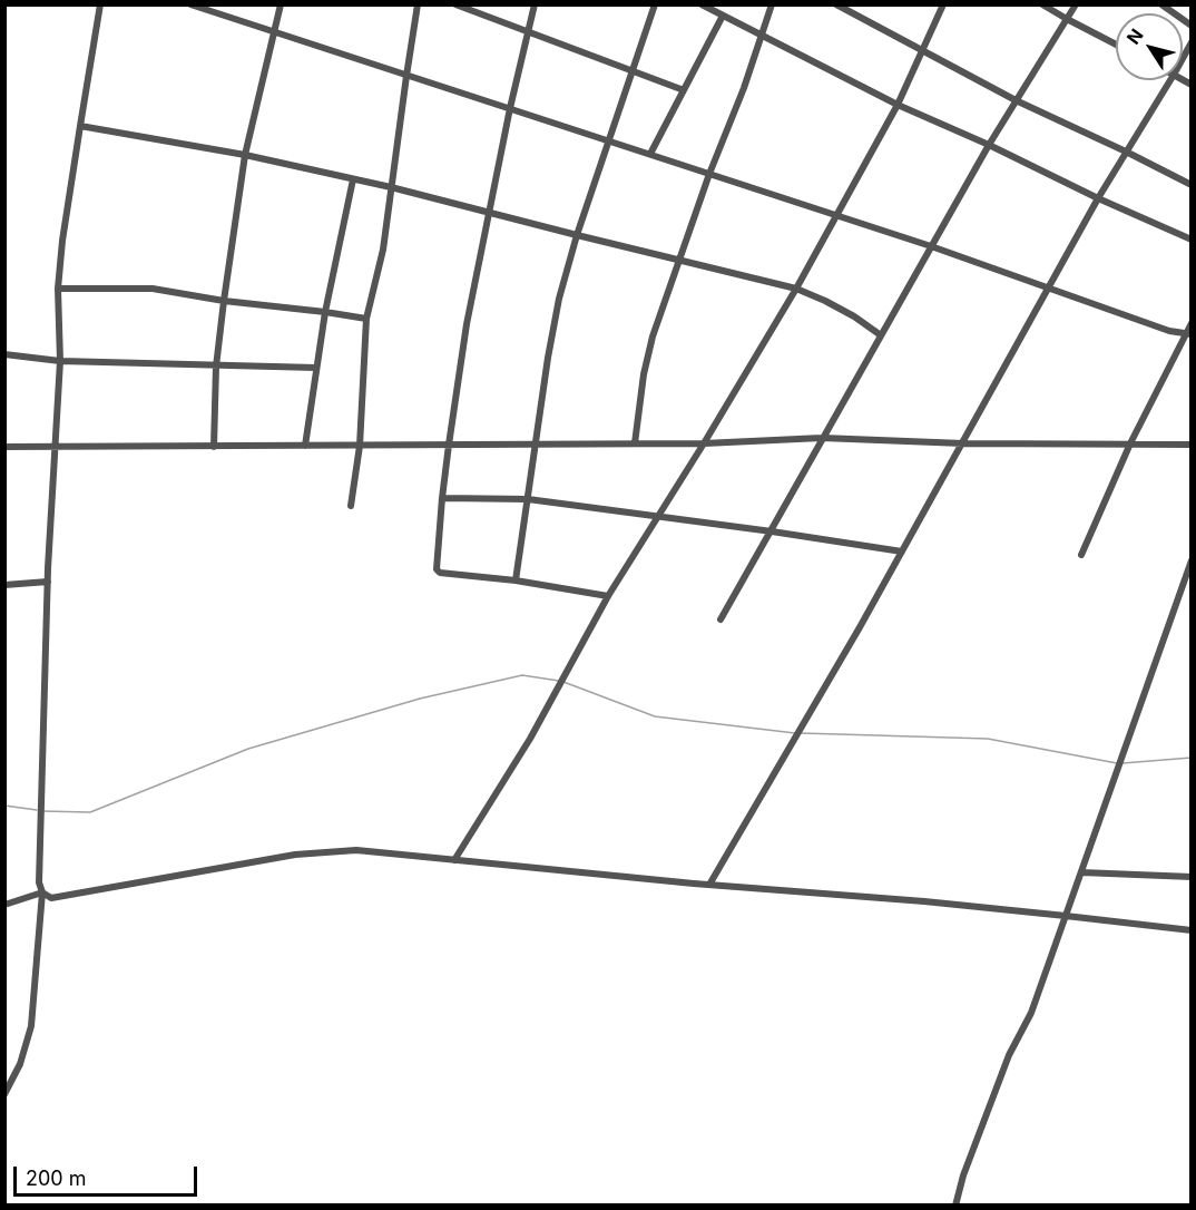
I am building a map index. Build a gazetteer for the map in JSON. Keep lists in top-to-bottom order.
{
  "scale_bar": "200 m",
  "north": "top left"
}
